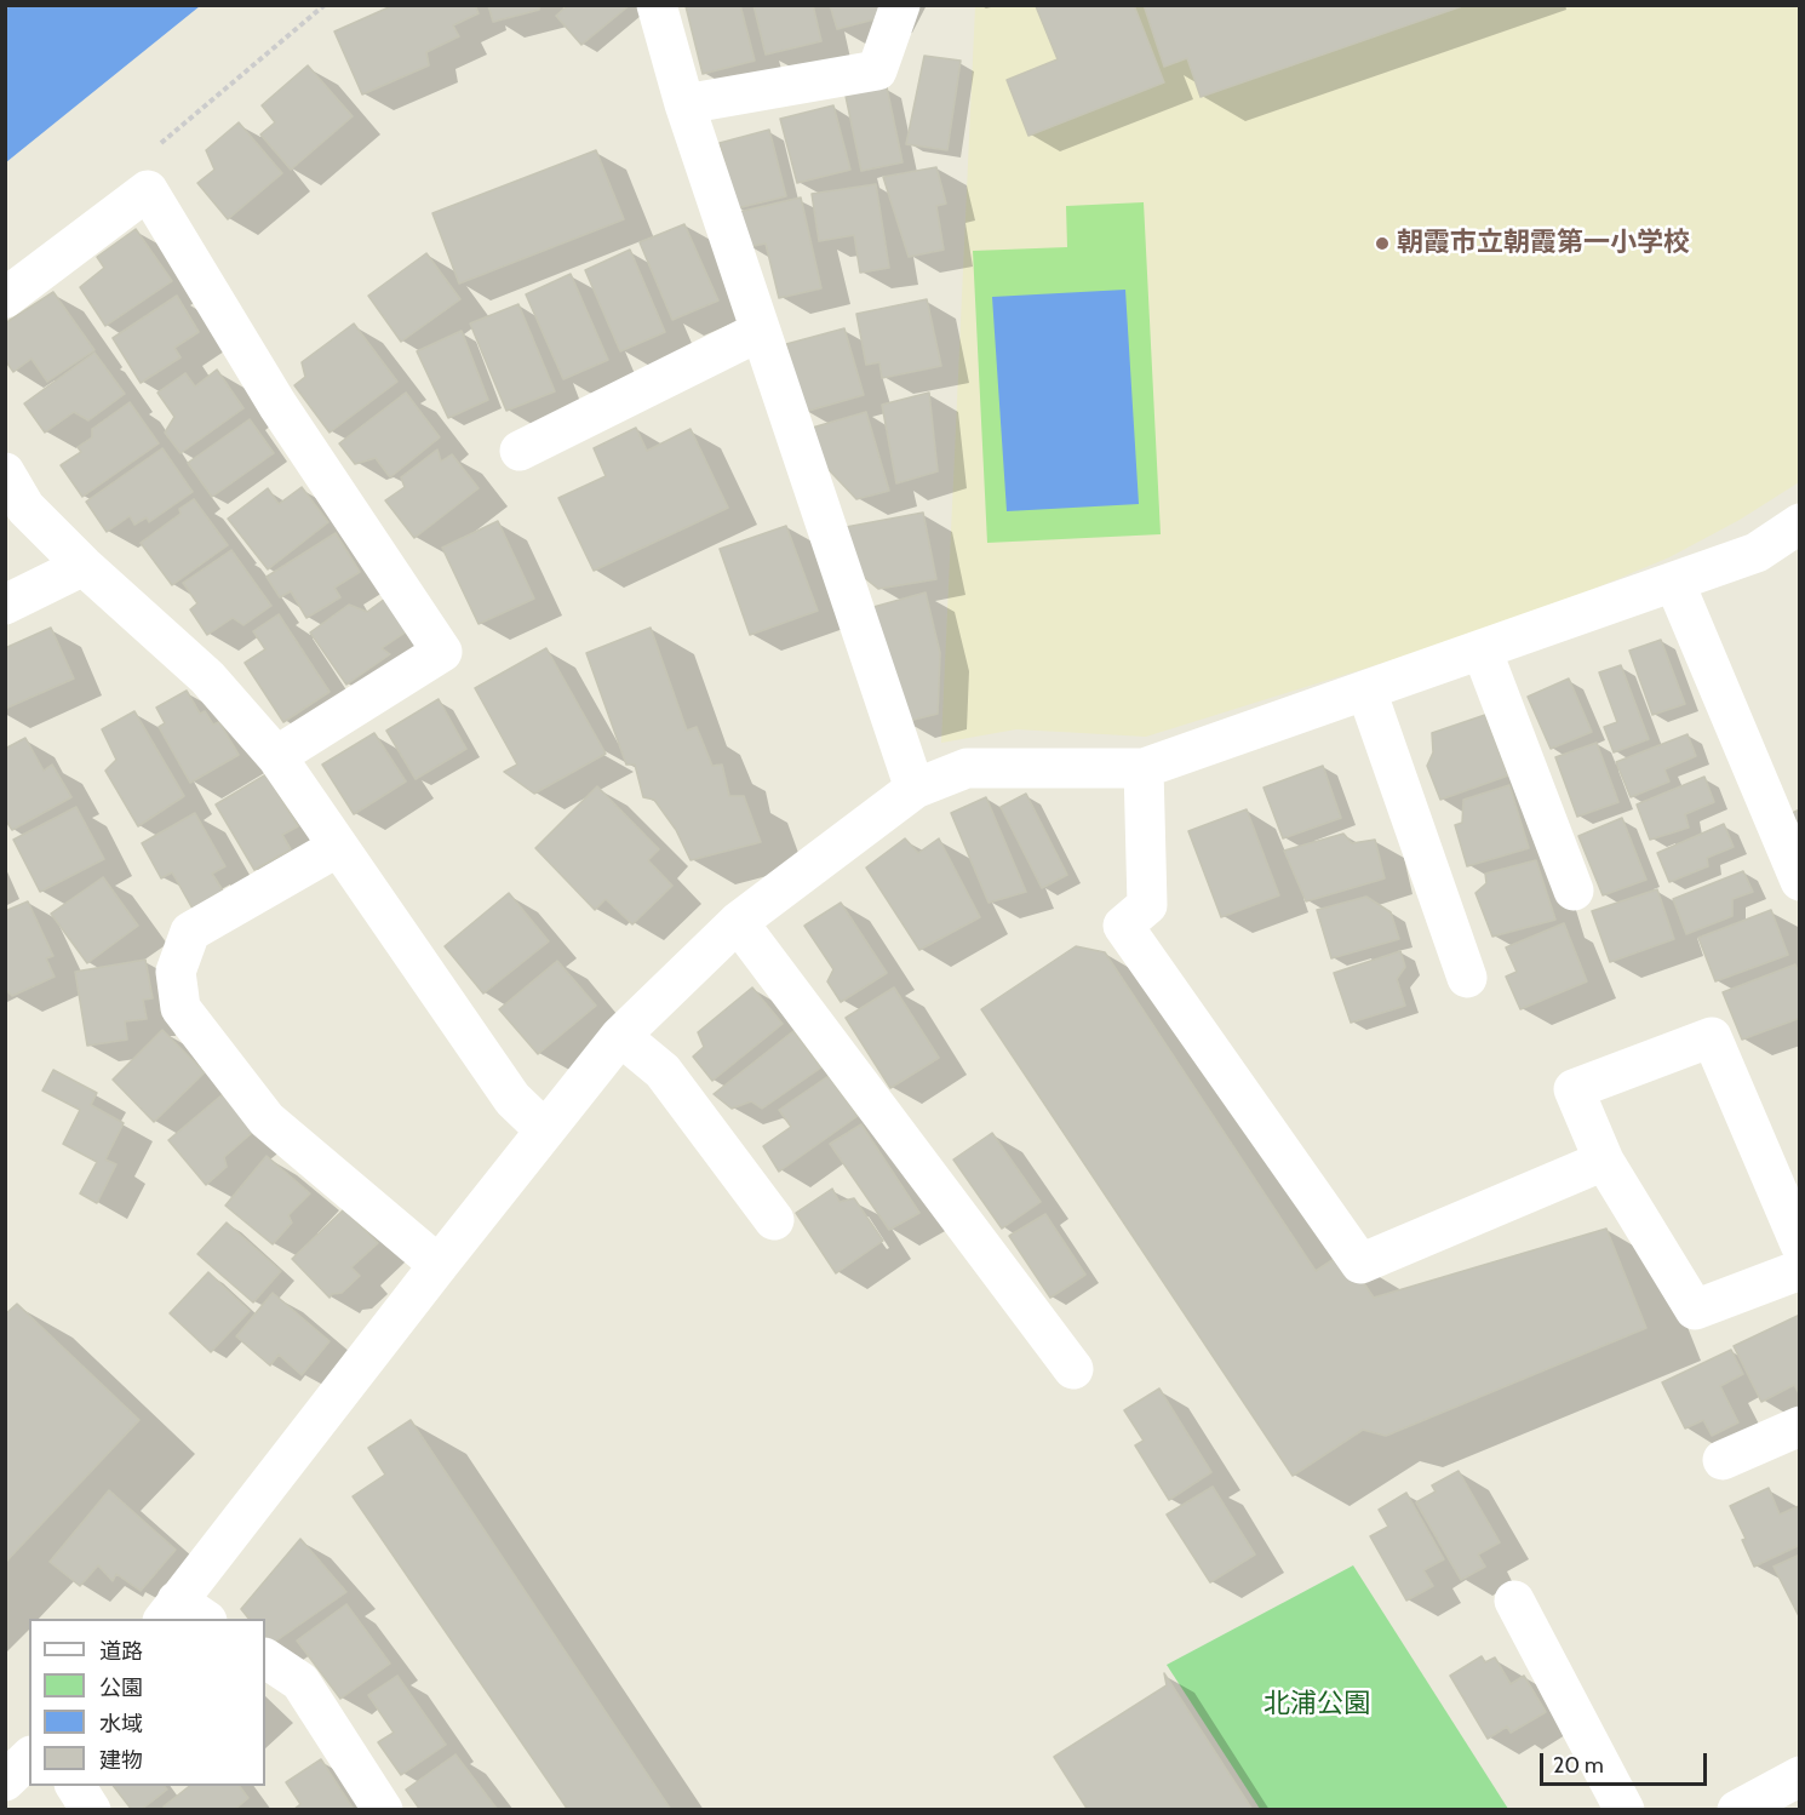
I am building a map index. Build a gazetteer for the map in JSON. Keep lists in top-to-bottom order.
{
  "parks": ["北浦公園"],
  "places": ["朝霞市立朝霞第一小学校"],
  "legend": [
    "道路",
    "公園",
    "水域",
    "建物"
  ],
  "scale_bar": "20 m"
}
